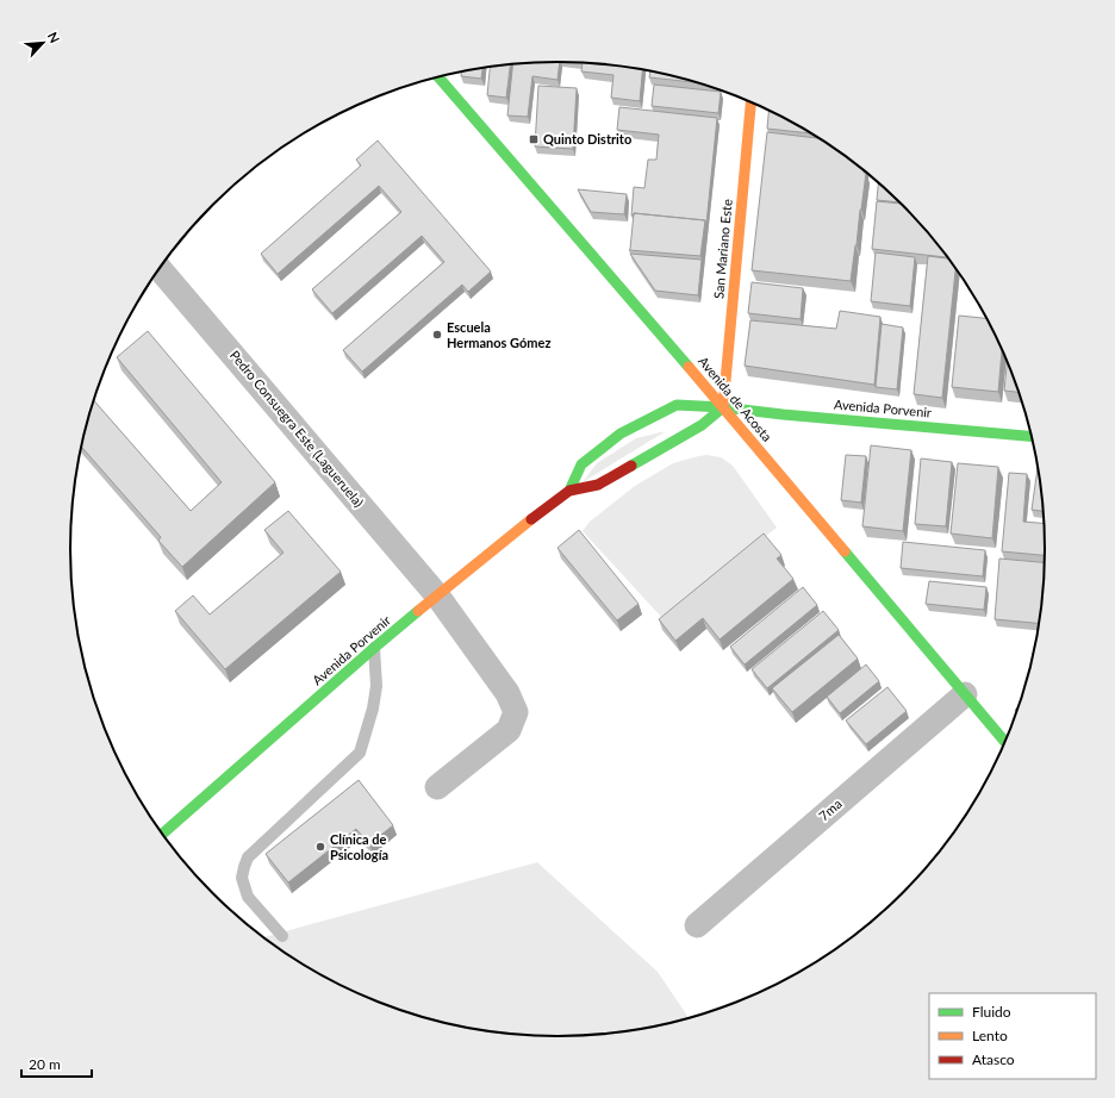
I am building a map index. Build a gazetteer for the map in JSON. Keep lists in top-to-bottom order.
{
  "streets": {
    "main road": ["San Mariano Este", "Avenida de Acosta", "Avenida Porvenir"],
    "street": ["Pedro Consuegra Este (Lagueruela)", "7ma"]
  },
  "crossings": [
    ["San Mariano Este", "Avenida de Acosta"],
    ["San Mariano Este", "Avenida Porvenir"],
    ["Avenida de Acosta", "Avenida Porvenir"],
    ["Avenida de Acosta", "7ma"],
    ["Avenida Porvenir", "Pedro Consuegra Este (Lagueruela)"]
  ],
  "places": {
    "transit": ["Quinto Distrito"],
    "other": ["Escuela Hermanos Gómez", "Clínica de Psicología"]
  },
  "legend": ["Fluido", "Lento", "Atasco"],
  "scale_bar": "20 m",
  "north": "top right"
}
